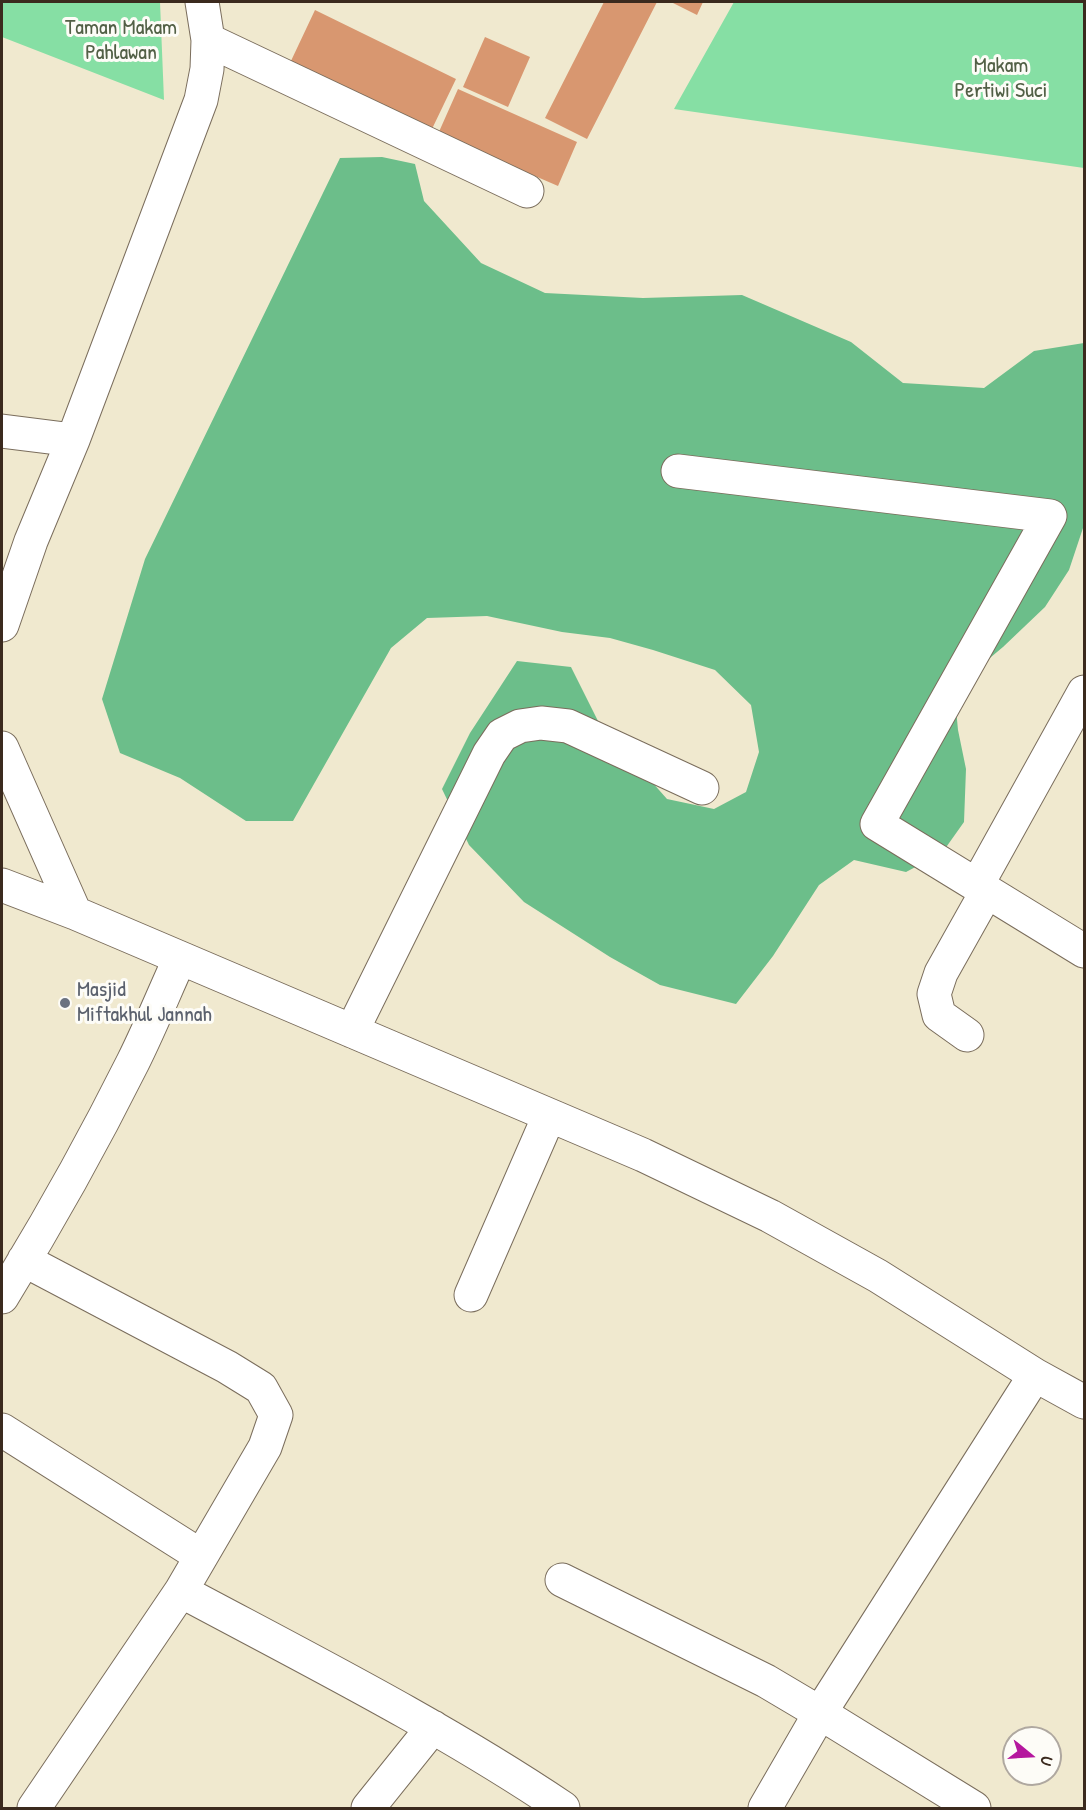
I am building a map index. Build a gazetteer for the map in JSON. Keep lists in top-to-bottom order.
{
  "parks": ["Taman Makam Pahlawan", "Makam Pertiwi Suci"],
  "places": ["Masjid Miftakhul Jannah"],
  "north": "right"
}
